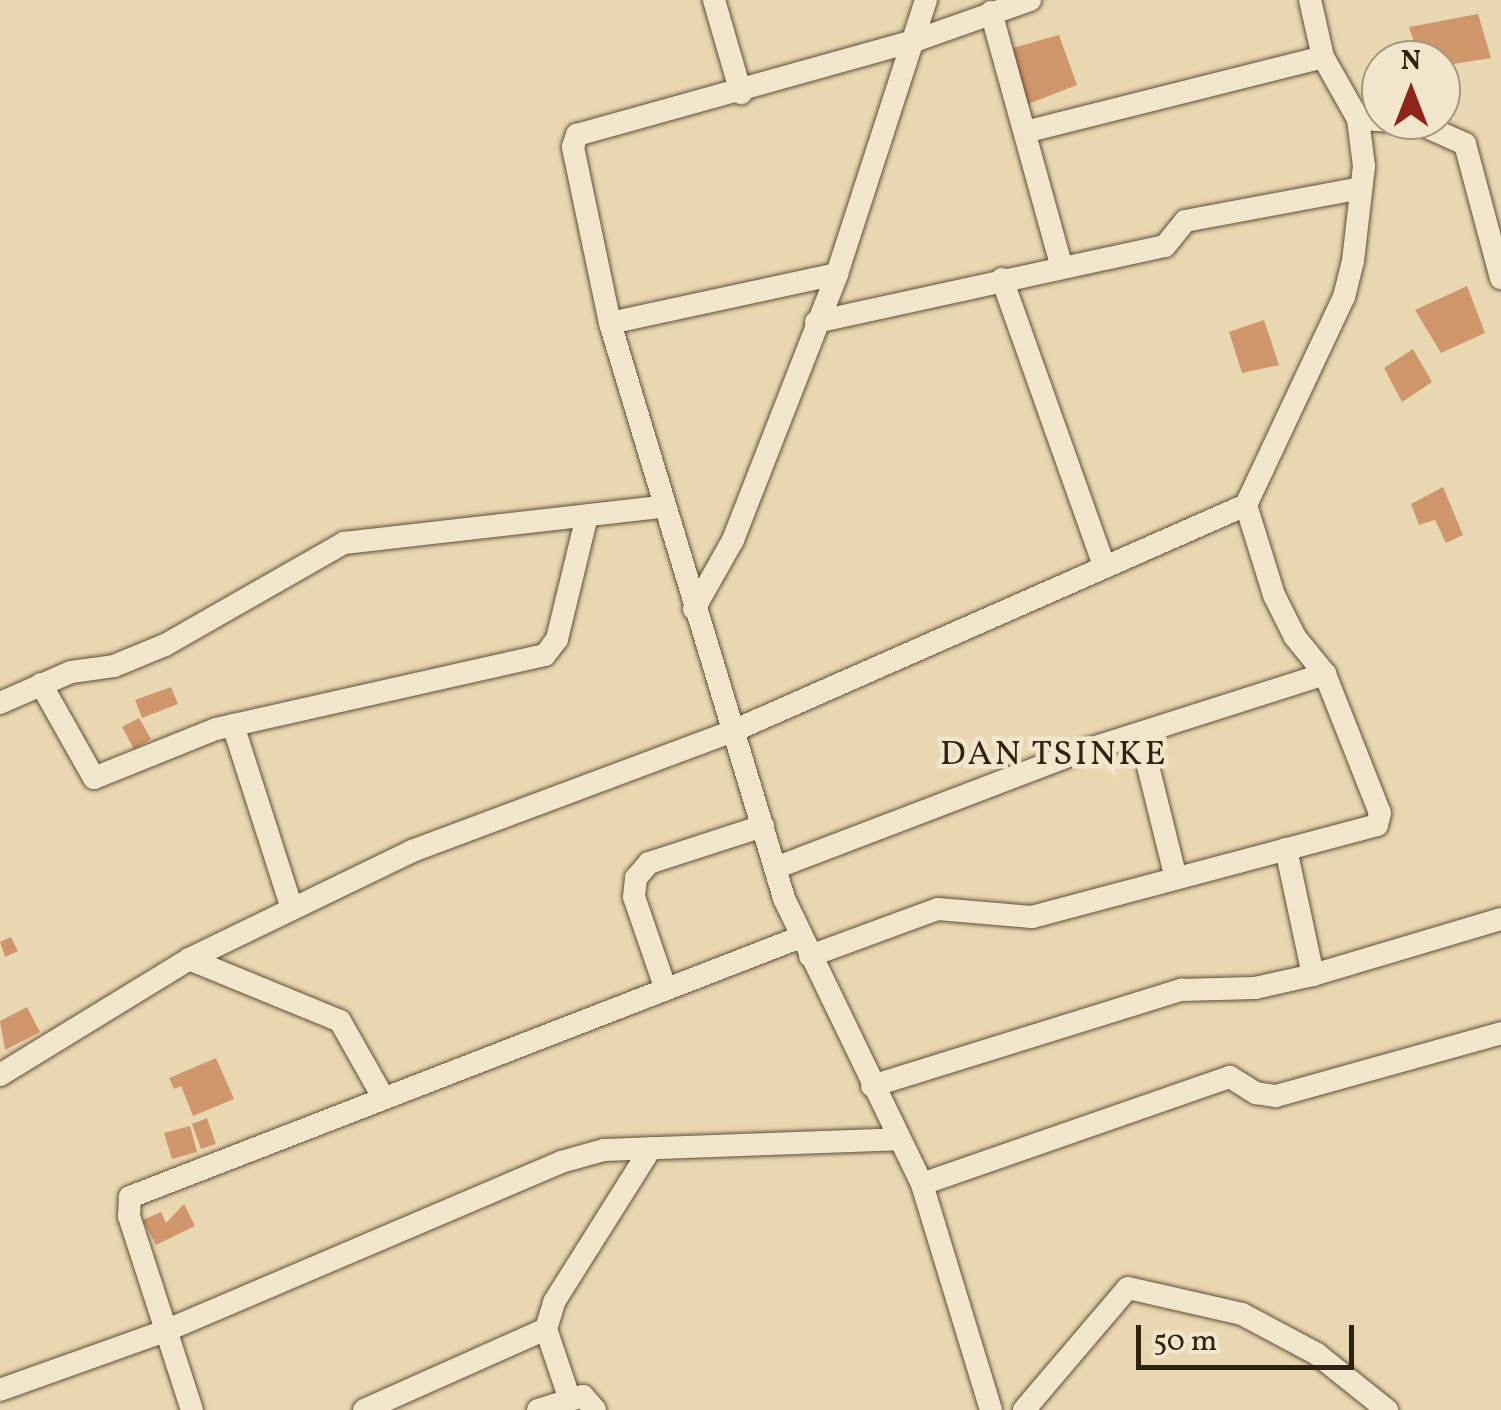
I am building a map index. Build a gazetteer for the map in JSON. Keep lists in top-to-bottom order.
{
  "districts": ["DAN TSINKE"],
  "scale_bar": "50 m",
  "north": "top"
}
